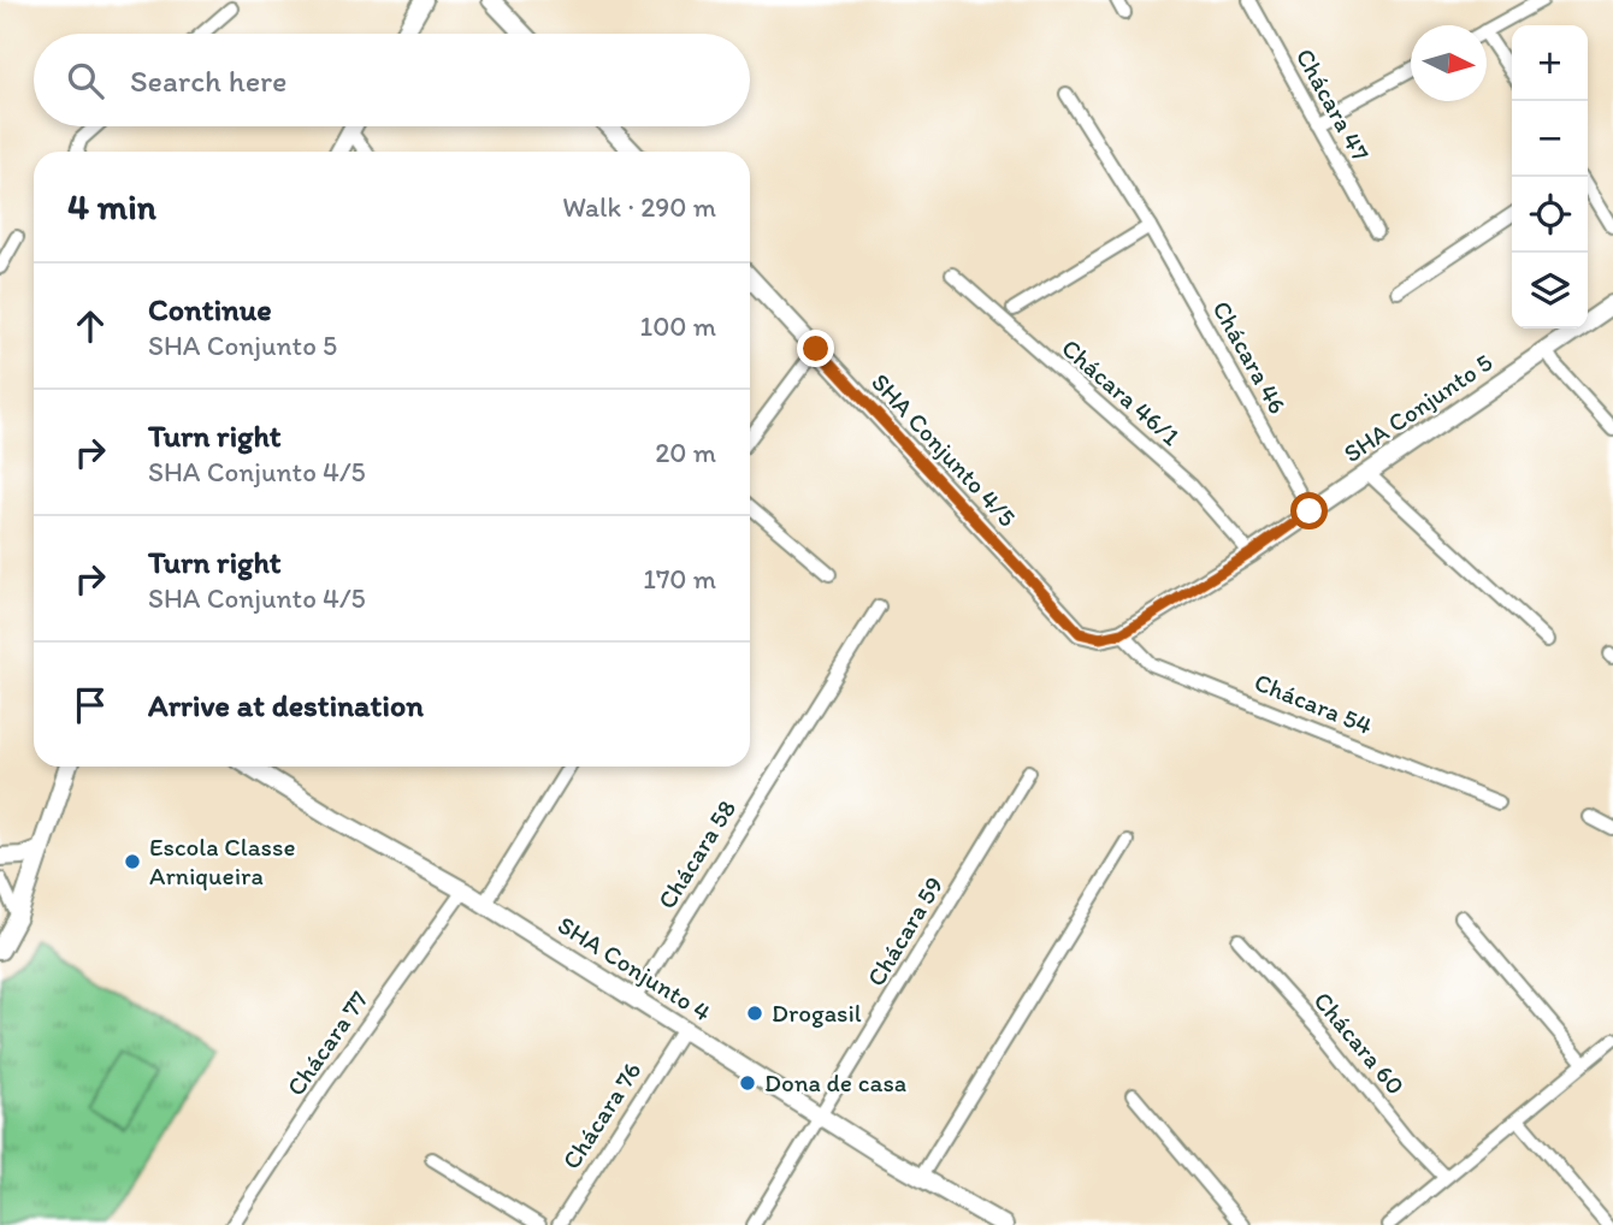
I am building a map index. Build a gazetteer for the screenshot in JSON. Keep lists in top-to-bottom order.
{
  "streets": {
    "street": [
      "Chácara 47",
      "Chácara 46",
      "Chácara 46/1",
      "SHA Conjunto 5",
      "SHA Conjunto 4/5",
      "Chácara 54",
      "Chácara 58",
      "Chácara 59",
      "SHA Conjunto 4",
      "Chácara 77",
      "Chácara 60",
      "Chácara 76"
    ]
  },
  "crossings": [
    ["Chácara 46", "SHA Conjunto 5"],
    ["Chácara 46/1", "SHA Conjunto 5"],
    ["SHA Conjunto 5", "SHA Conjunto 4/5"],
    ["SHA Conjunto 5", "Chácara 54"],
    ["SHA Conjunto 4/5", "Chácara 54"],
    ["Chácara 58", "SHA Conjunto 4"],
    ["Chácara 59", "SHA Conjunto 4"],
    ["SHA Conjunto 4", "Chácara 77"],
    ["SHA Conjunto 4", "Chácara 76"]
  ],
  "places": ["Escola Classe Arniqueira", "Drogasil", "Dona de casa"],
  "north": "right",
  "page": {
    "map_buttons": ["+", "−"],
    "search": "Search here",
    "heading": ["4 min", "Walk · 290 m"],
    "list": [
      ["Continue", "SHA Conjunto 5", "100 m"],
      ["Turn right", "SHA Conjunto 4/5", "20 m"],
      ["Turn right", "SHA Conjunto 4/5", "170 m"],
      "Arrive at destination"
    ]
  }
}
